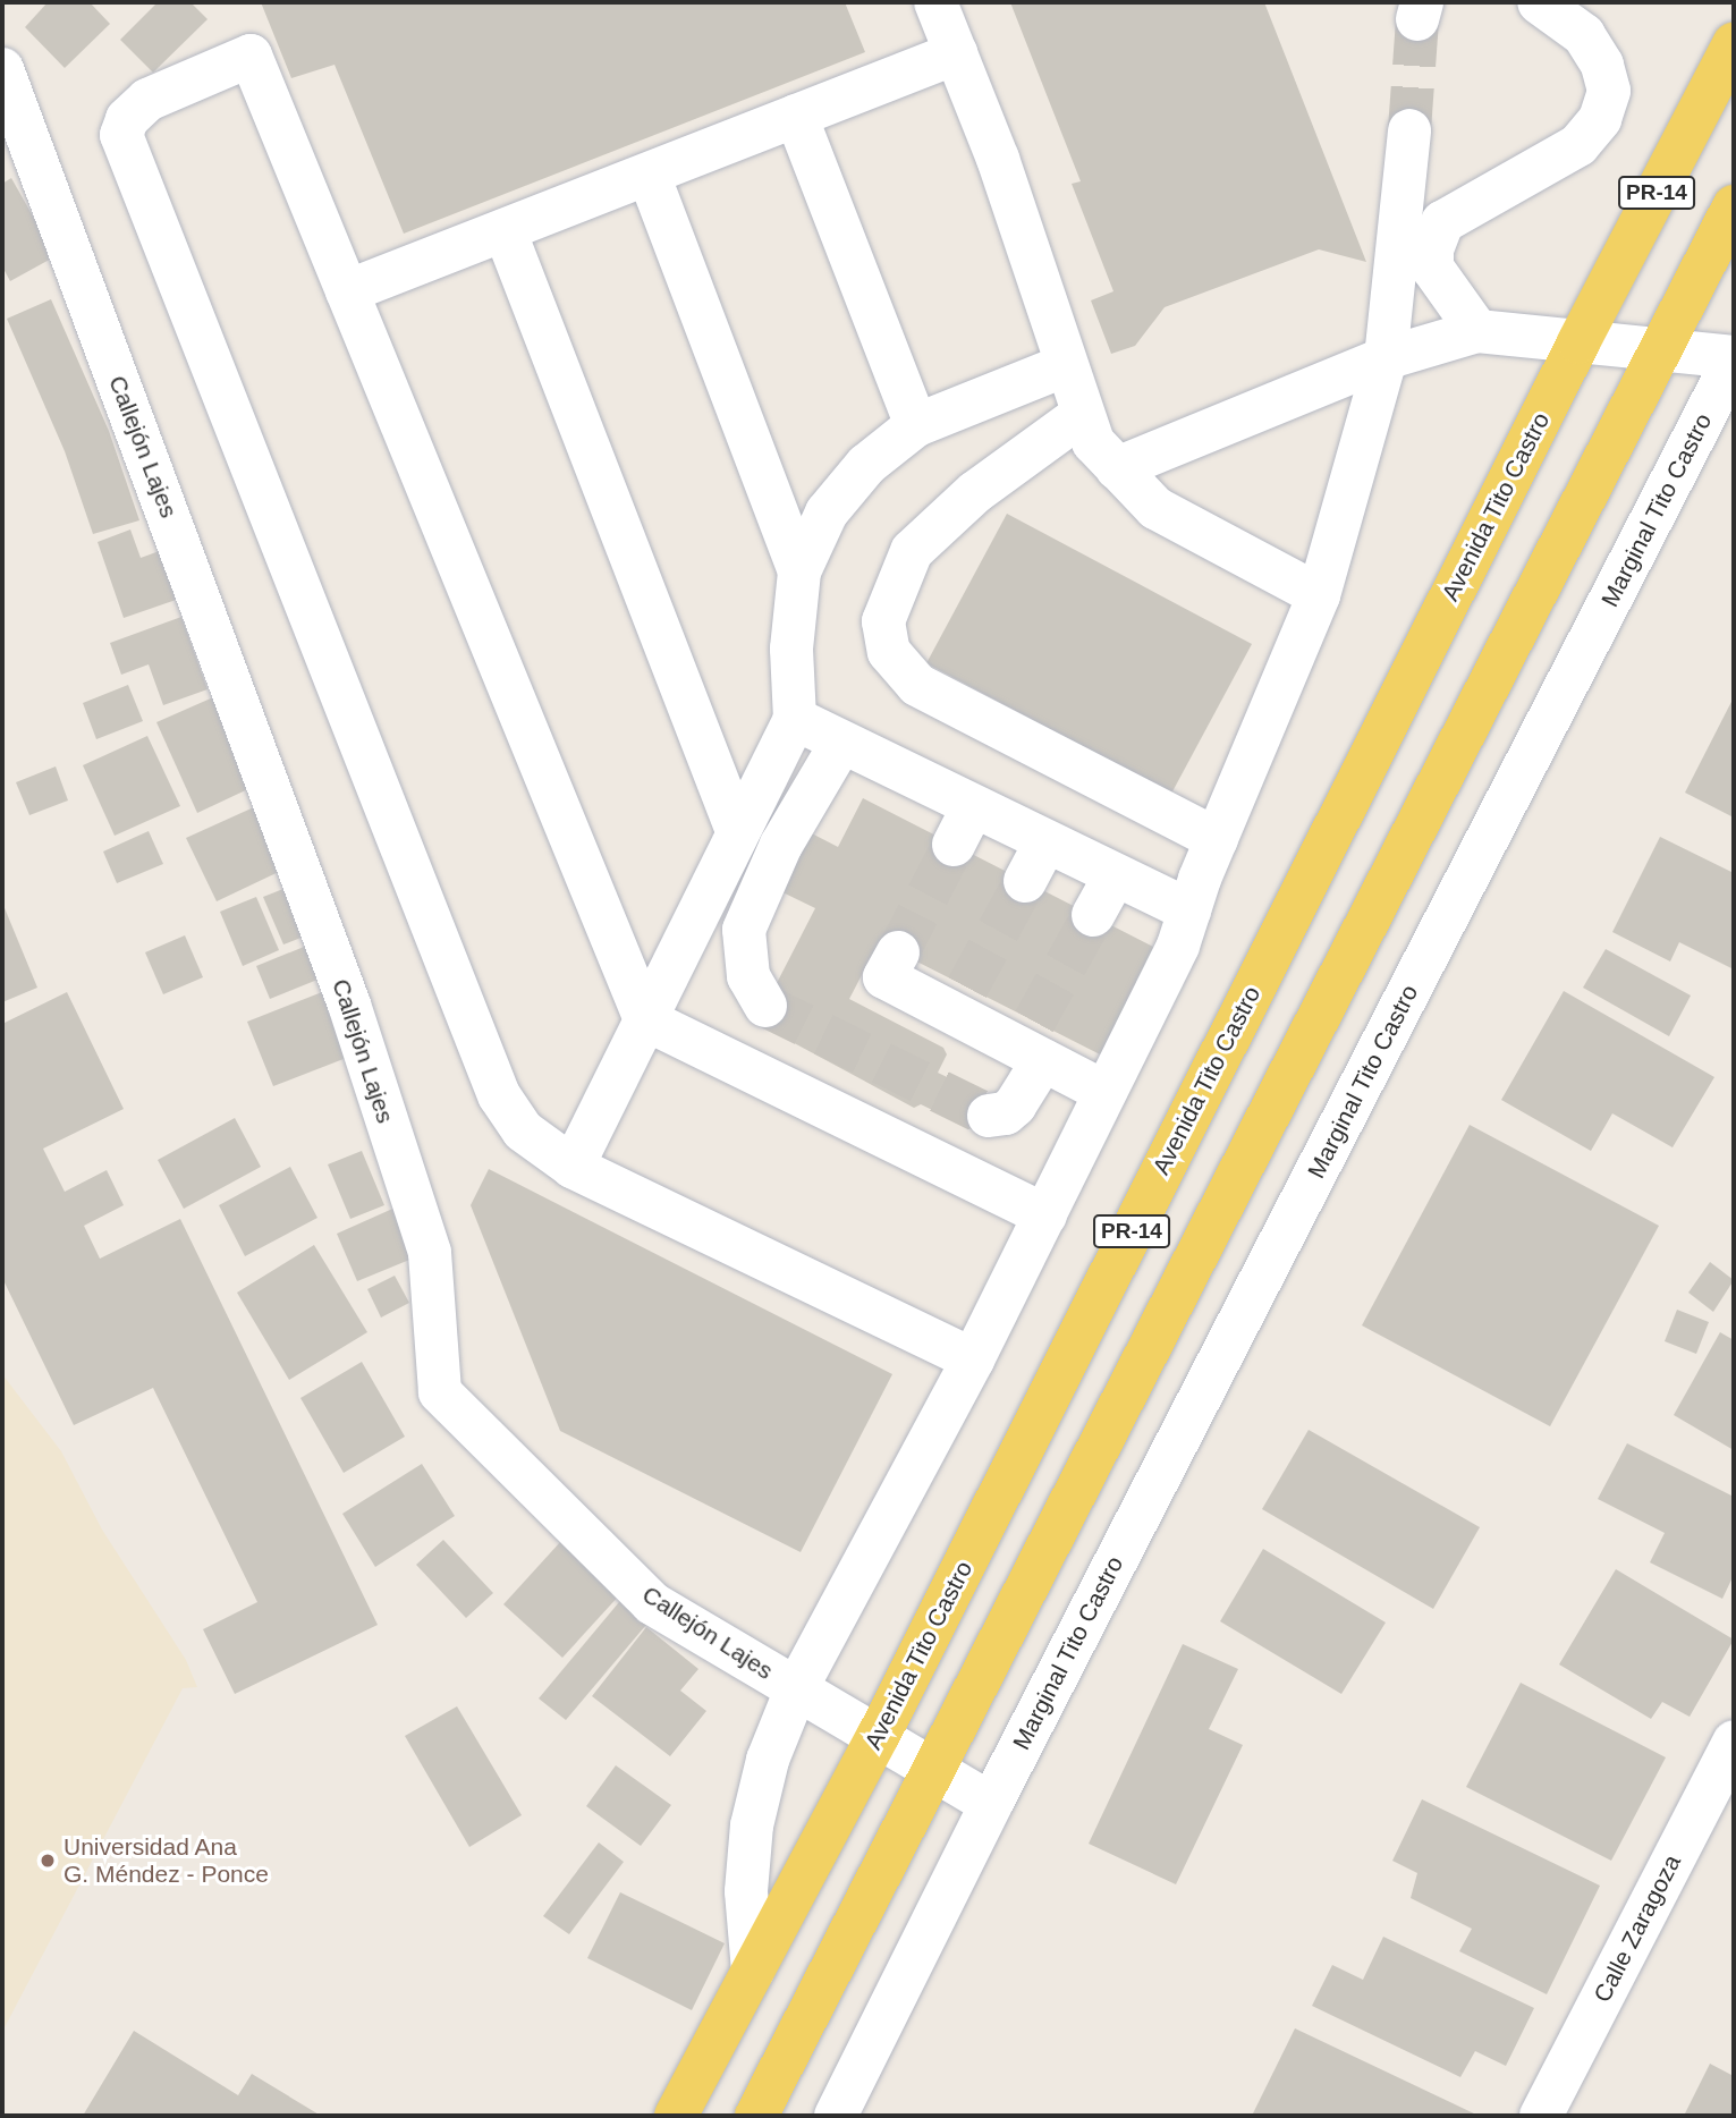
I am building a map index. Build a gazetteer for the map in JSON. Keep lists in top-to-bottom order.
{
  "streets": {
    "main road": ["PR-14", "Avenida Tito Castro"],
    "street": ["Callejón Lajes", "Marginal Tito Castro", "Calle Zaragoza"]
  },
  "crossings": [
    ["PR-14", "Callejón Lajes"],
    ["Callejón Lajes", "Avenida Tito Castro"],
    ["Callejón Lajes", "Marginal Tito Castro"]
  ],
  "places": ["Universidad Ana G. Méndez - Ponce"]
}
